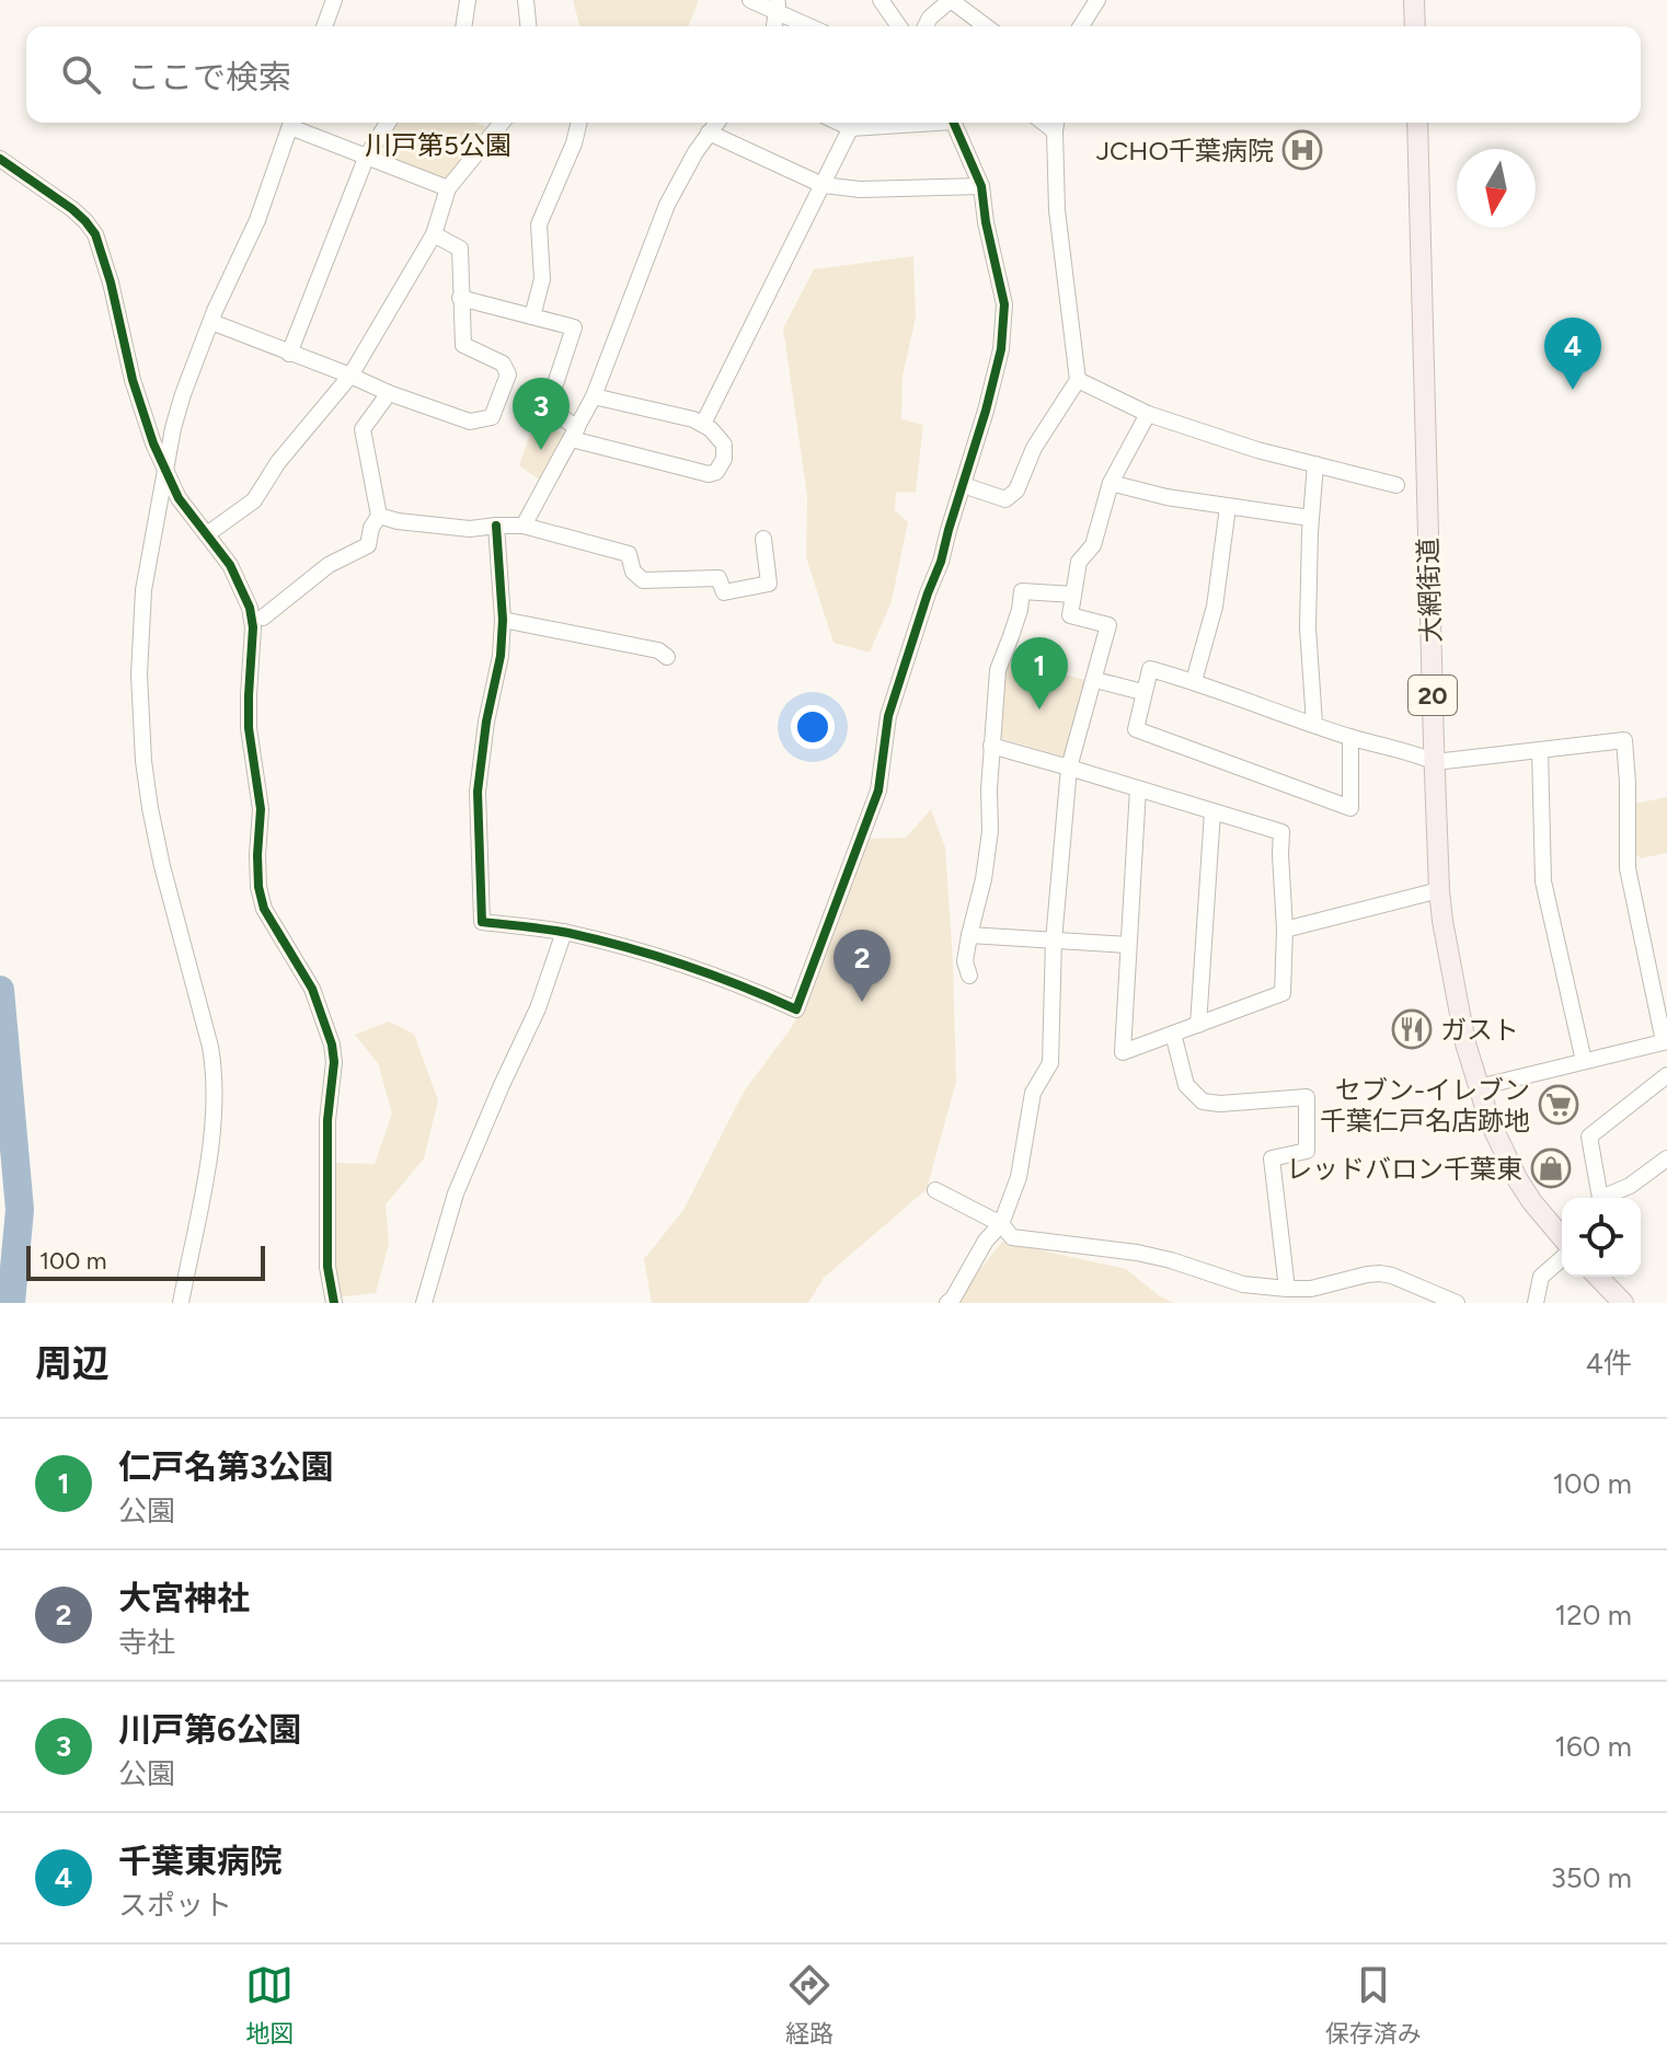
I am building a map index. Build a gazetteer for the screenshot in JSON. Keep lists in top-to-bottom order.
{
  "streets": {
    "main road": ["大網街道", "20"]
  },
  "parks": ["川戸第5公園"],
  "places": {
    "hospital": ["JCHO千葉病院"],
    "restaurant": ["ガスト"],
    "supermarket": ["セブン-イレブン 千葉仁戸名店跡地"],
    "shop": ["レッドバロン千葉東"]
  },
  "scale_bar": "100 m",
  "north": "bottom",
  "page": {
    "search": "ここで検索",
    "pins": [
      "4",
      "3",
      "1",
      "2"
    ],
    "scale": "100 m",
    "heading": ["周辺", "4件"],
    "list": [
      {
        "mark": "1",
        "name": "仁戸名第3公園",
        "note": "公園",
        "value": "100 m"
      },
      {
        "mark": "2",
        "name": "大宮神社",
        "note": "寺社",
        "value": "120 m"
      },
      {
        "mark": "3",
        "name": "川戸第6公園",
        "note": "公園",
        "value": "160 m"
      },
      {
        "mark": "4",
        "name": "千葉東病院",
        "note": "スポット",
        "value": "350 m"
      }
    ],
    "nav": ["地図", "経路", "保存済み"]
  }
}
